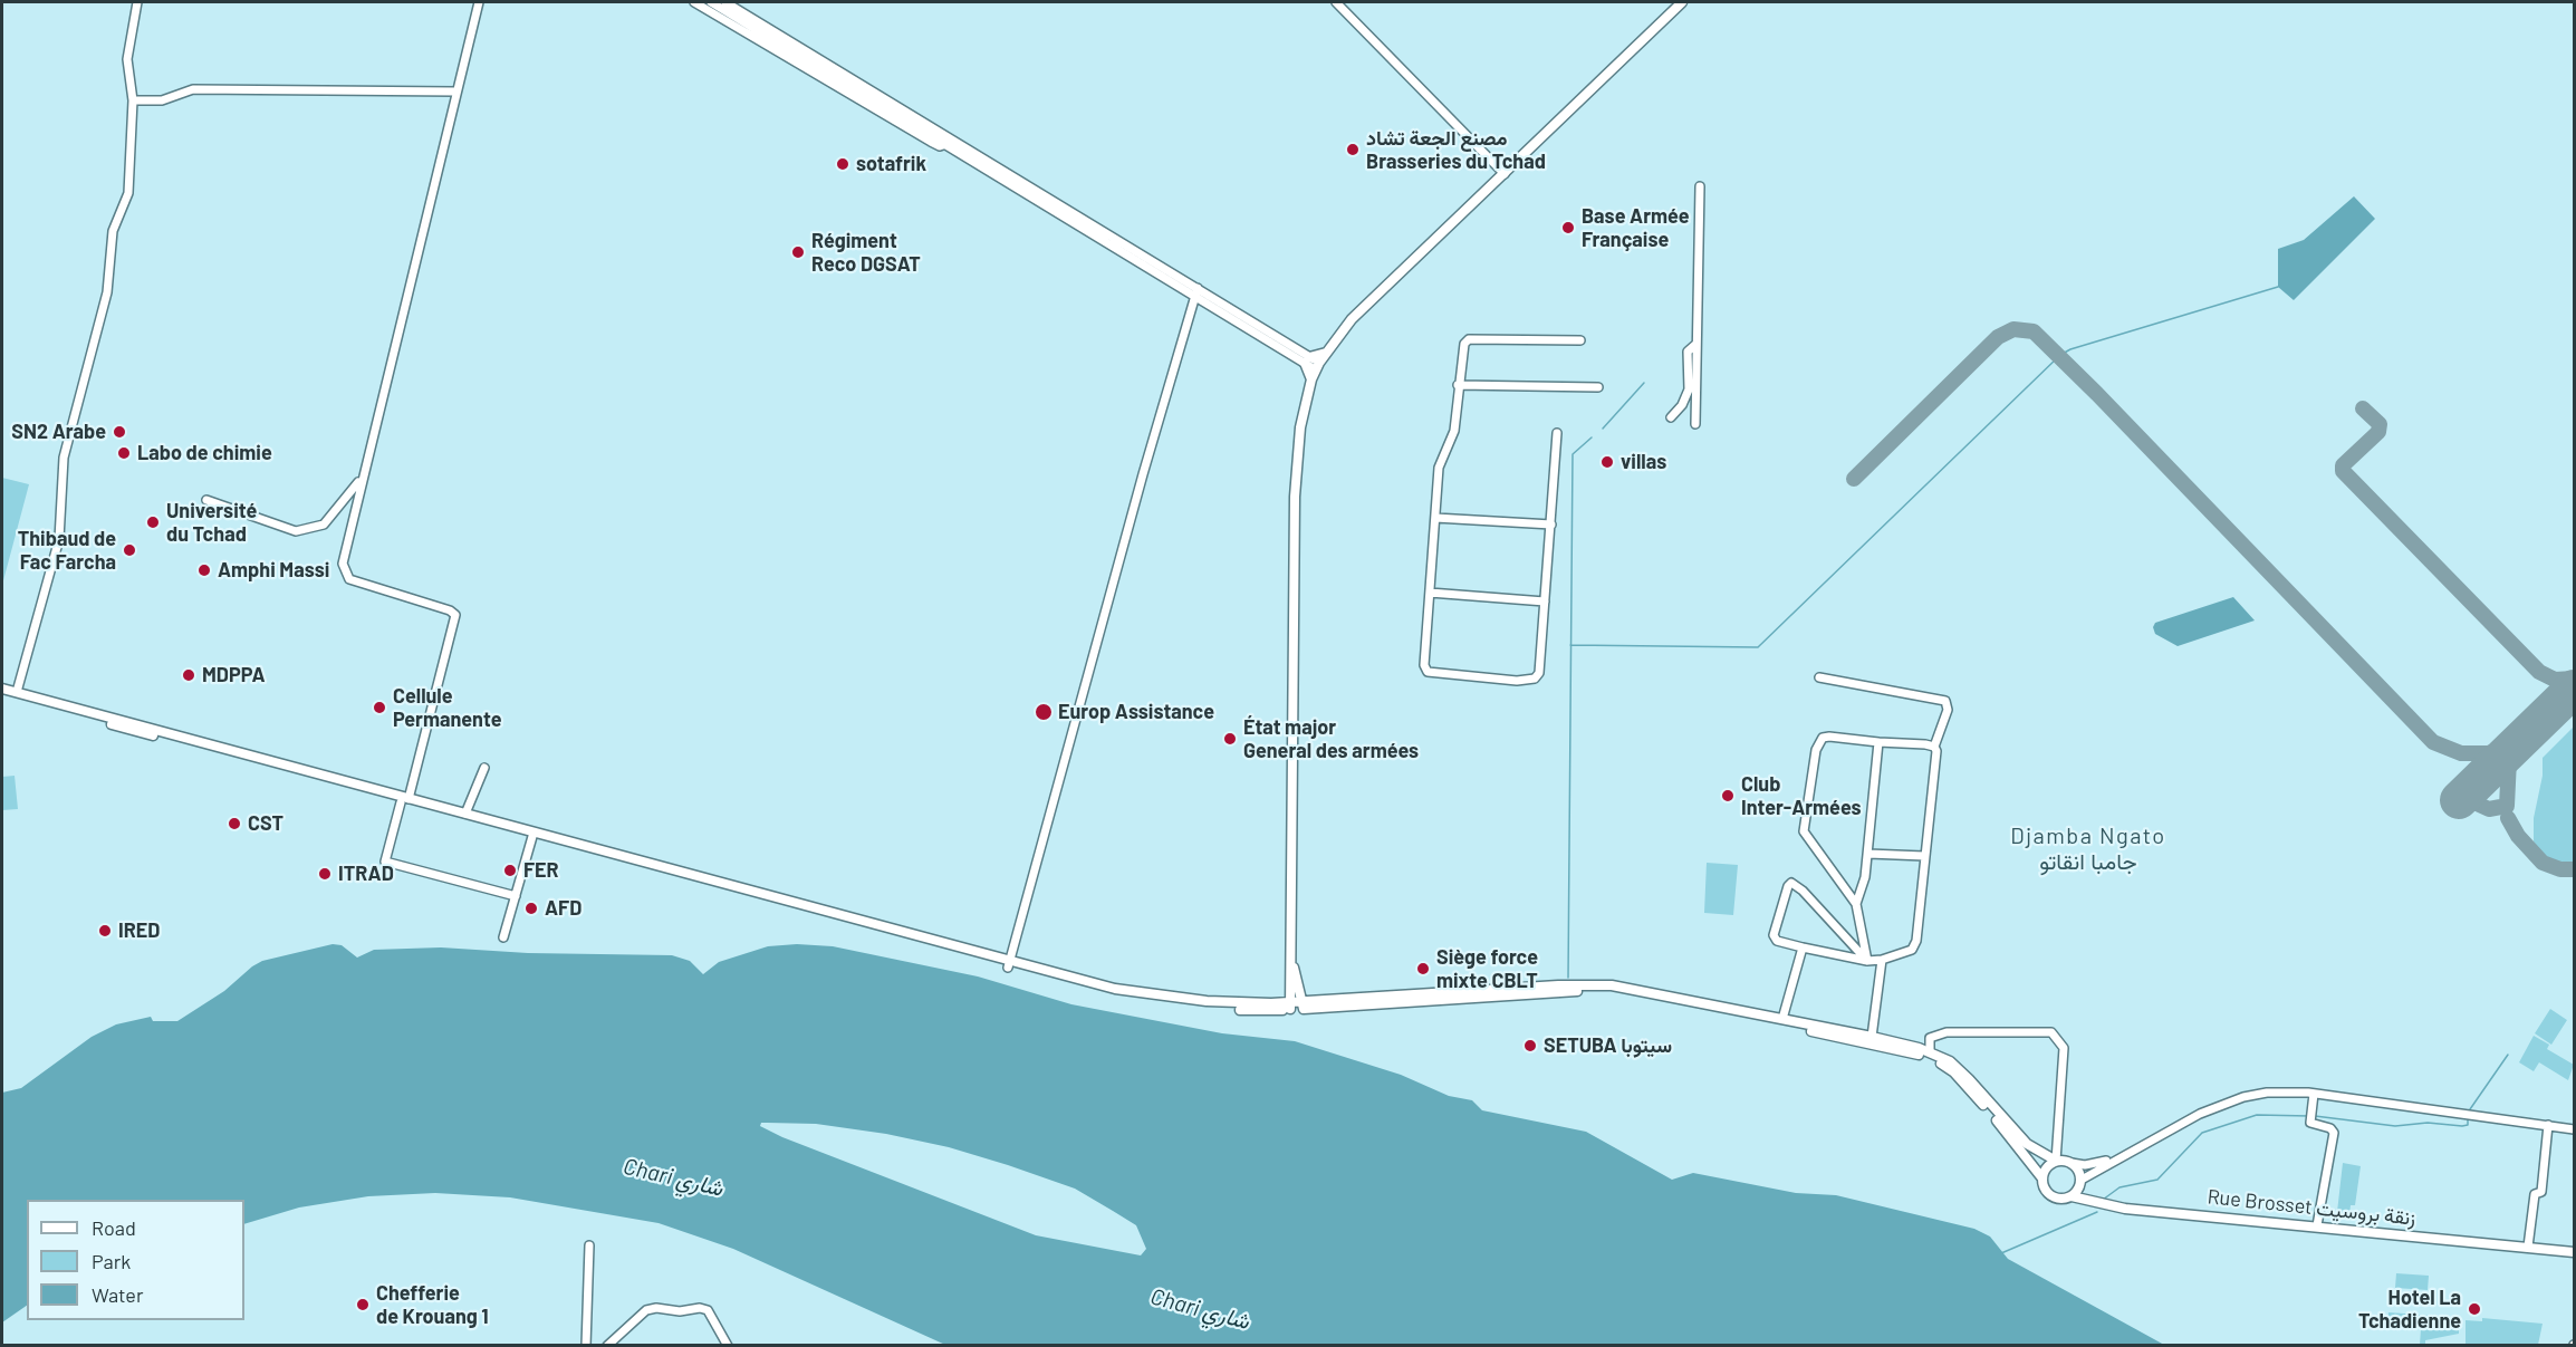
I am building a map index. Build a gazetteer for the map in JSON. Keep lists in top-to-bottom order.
{
  "streets": {
    "main road": ["Rue Brosset زنقة بروسيت"]
  },
  "districts": ["Djamba Ngato جامبا انقاتو"],
  "water": ["Chari شاري"],
  "places": [
    "مصنع الجعة تشاد Brasseries du Tchad",
    "sotafrik",
    "Base Armée Française",
    "Régiment Reco DGSAT",
    "SN2 Arabe",
    "Labo de chimie",
    "villas",
    "Université du Tchad",
    "Thibaud de Fac Farcha",
    "Amphi Massi",
    "MDPPA",
    "Cellule Permanente",
    "Europ Assistance",
    "État major General des armées",
    "Club Inter-Armées",
    "CST",
    "FER",
    "ITRAD",
    "AFD",
    "IRED",
    "Siège force mixte CBLT",
    "SETUBA سيتوبا",
    "Chefferie de Krouang 1",
    "Hotel La Tchadienne"
  ],
  "legend": ["Road", "Park", "Water"]
}
